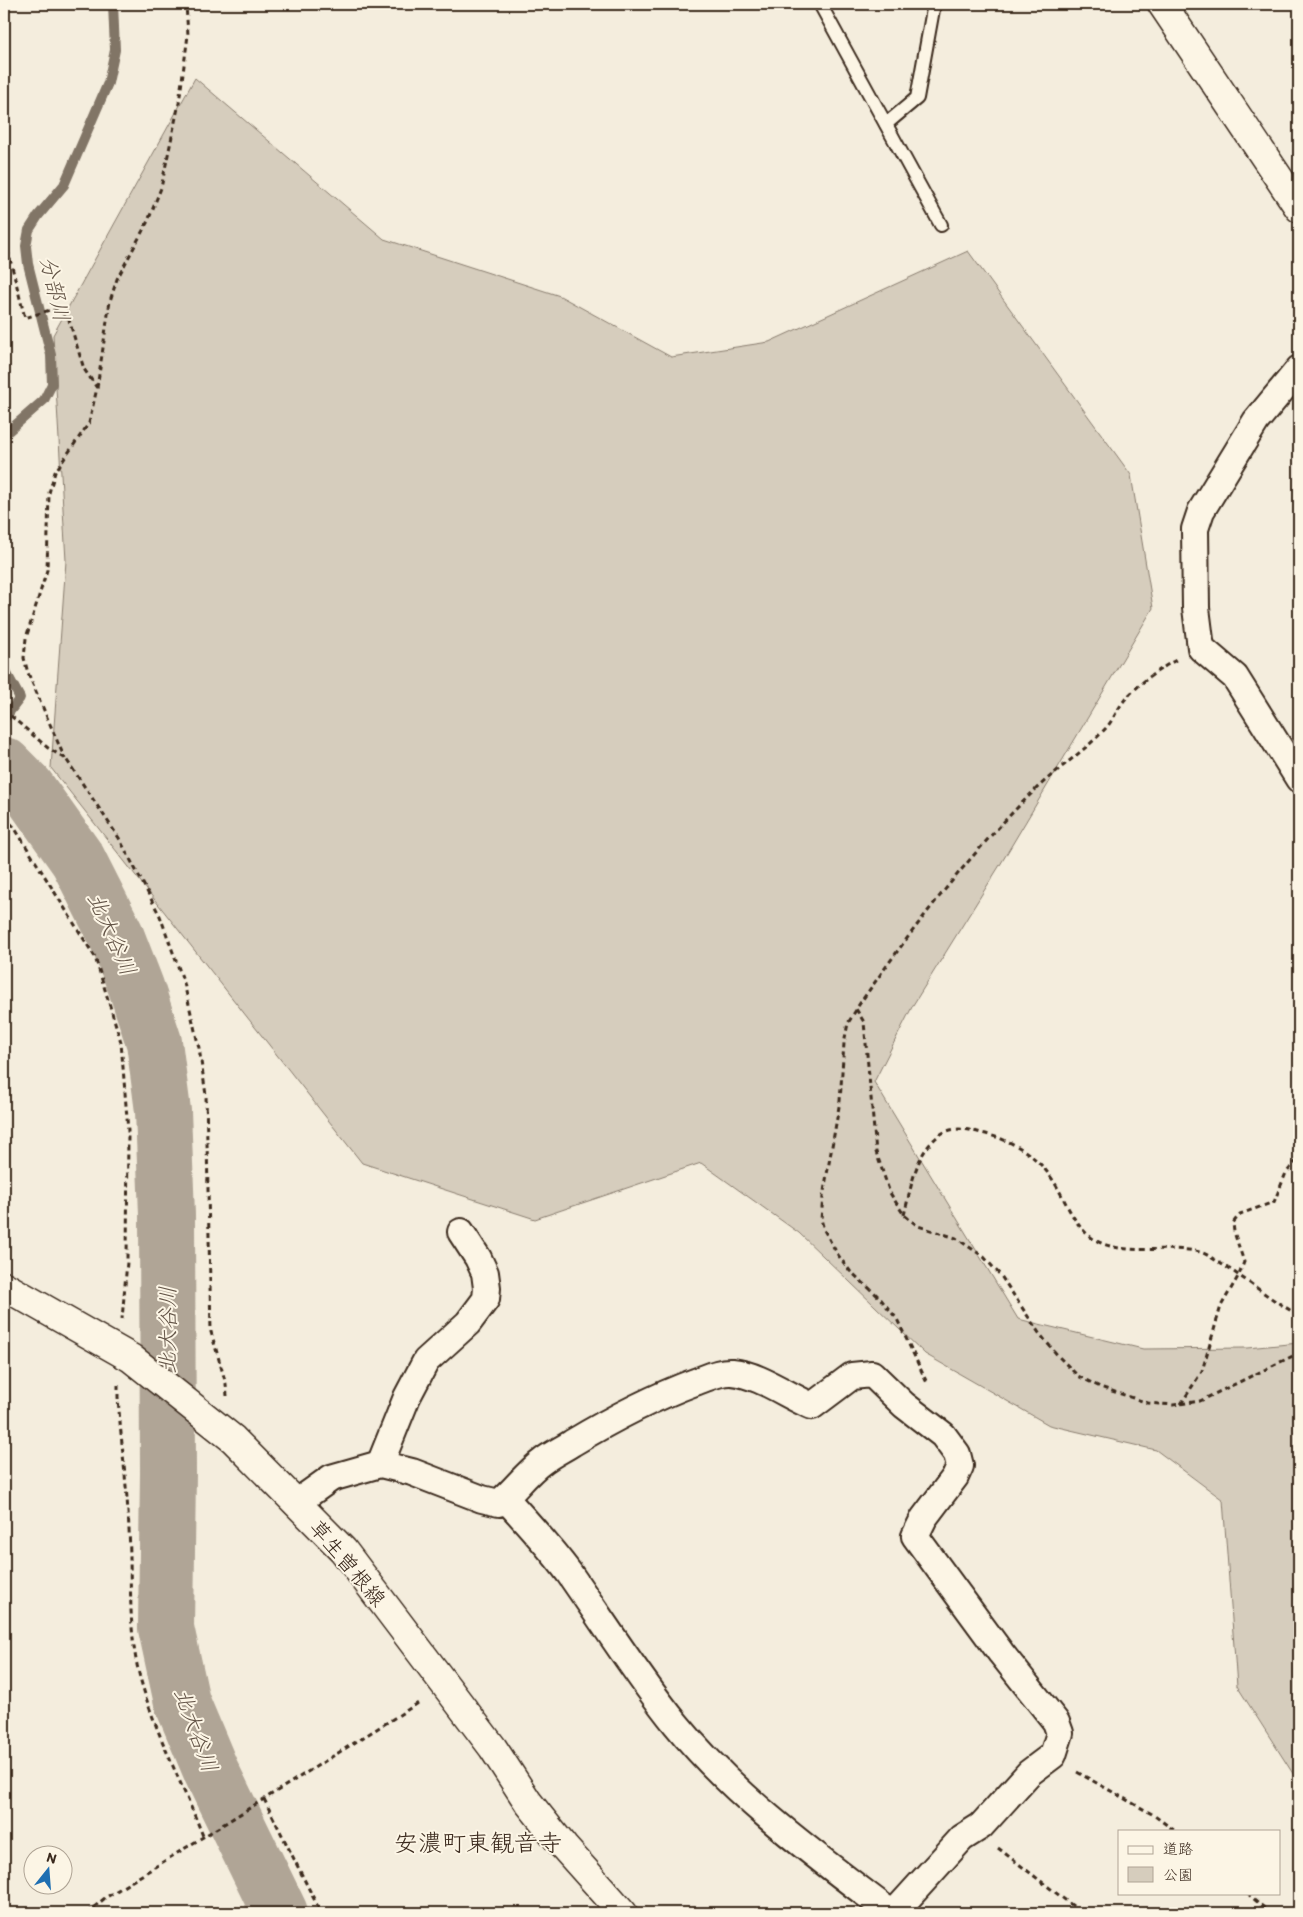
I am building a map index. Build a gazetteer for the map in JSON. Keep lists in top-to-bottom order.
{
  "streets": {
    "main road": ["草生曽根線"]
  },
  "districts": ["安濃町東観音寺"],
  "water": ["分部川", "北大谷川"],
  "legend": ["道路", "公園"],
  "north": "top"
}
